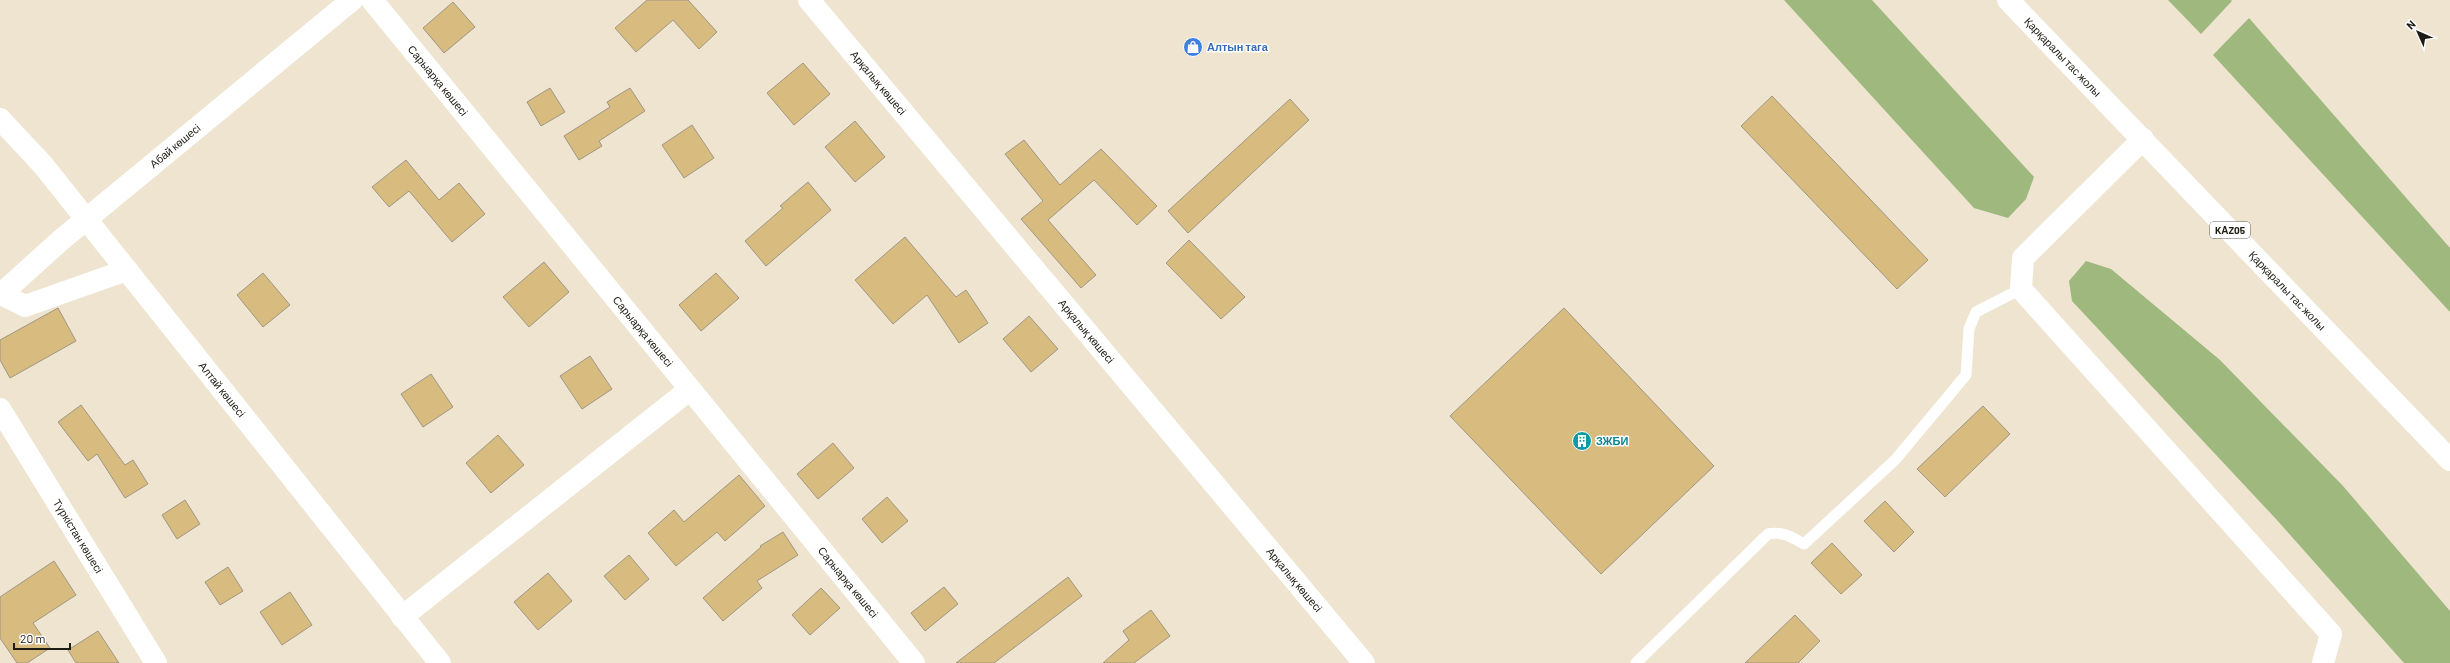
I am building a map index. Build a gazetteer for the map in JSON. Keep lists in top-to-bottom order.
{
  "streets": {
    "main road": [
      "Қарқаралы тас жолы",
      "Сарыарқа көшесі",
      "Арқалық көшесі",
      "Абай көшесі",
      "KАZ05",
      "Алтай көшесі",
      "Түркістан көшесі"
    ]
  },
  "crossings": [
    ["Абай көшесі", "Алтай көшесі"]
  ],
  "places": {
    "shop": ["Алтын тага"],
    "building": ["ЗЖБИ"]
  },
  "scale_bar": "20 m",
  "north": "top left"
}
